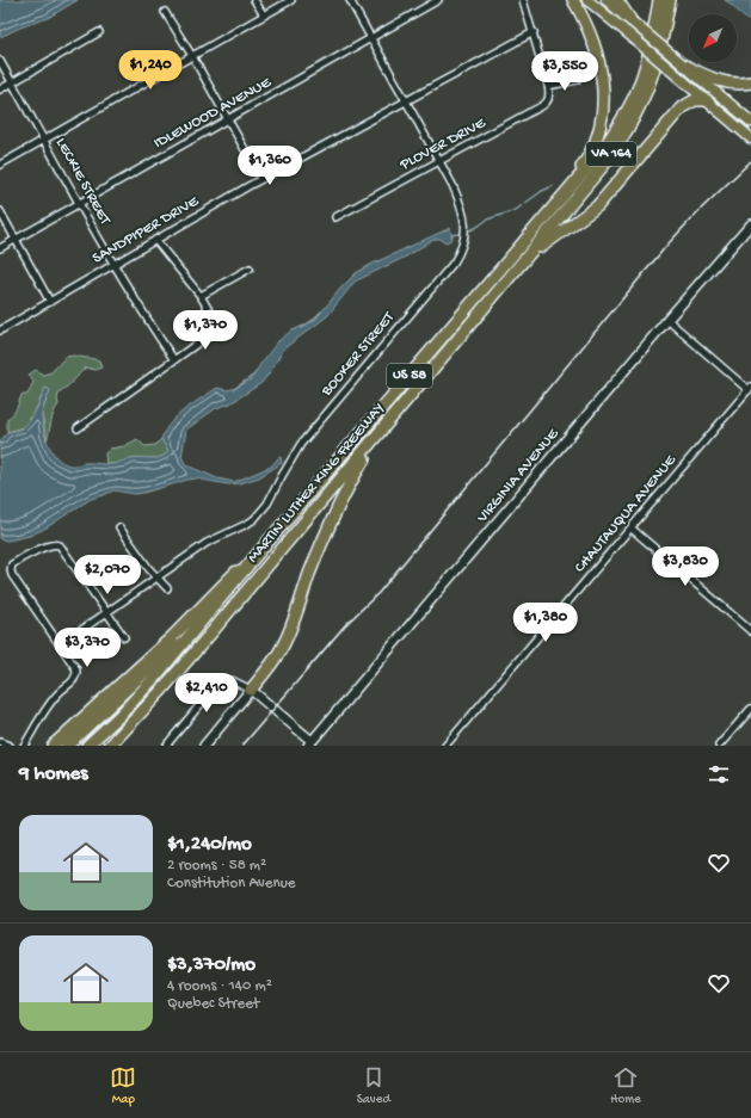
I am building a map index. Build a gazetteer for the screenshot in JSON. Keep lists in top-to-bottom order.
{
  "streets": {
    "highway": ["VA 164", "US 58", "MARTIN LUTHER KING FREEWAY"],
    "street": [
      "IDLEWOOD AVENUE",
      "PLOVER DRIVE",
      "LECKIE STREET",
      "SANDPIPER DRIVE",
      "BOOKER STREET",
      "VIRGINIA AVENUE",
      "CHAUTAUQUA AVENUE"
    ]
  },
  "crossings": [
    ["IDLEWOOD AVENUE", "LECKIE STREET"],
    ["IDLEWOOD AVENUE", "BOOKER STREET"],
    ["PLOVER DRIVE", "BOOKER STREET"],
    ["LECKIE STREET", "SANDPIPER DRIVE"],
    ["SANDPIPER DRIVE", "BOOKER STREET"],
    ["US 58", "MARTIN LUTHER KING FREEWAY"]
  ],
  "north": "bottom left",
  "page": {
    "price": [
      "$1,240",
      "$3,550",
      "$1,360",
      "$1,370",
      "$3,830",
      "$2,070",
      "$1,380",
      "$3,370",
      "$2,410"
    ],
    "heading": "9 homes",
    "list": [
      {
        "name": "$1,240/mo",
        "note": "2 rooms · 58 m² · Constitution Avenue"
      },
      {
        "name": "$3,370/mo",
        "note": "4 rooms · 140 m² · Quebec Street"
      }
    ],
    "tabs": ["Map", "Saved", "Home"]
  }
}
